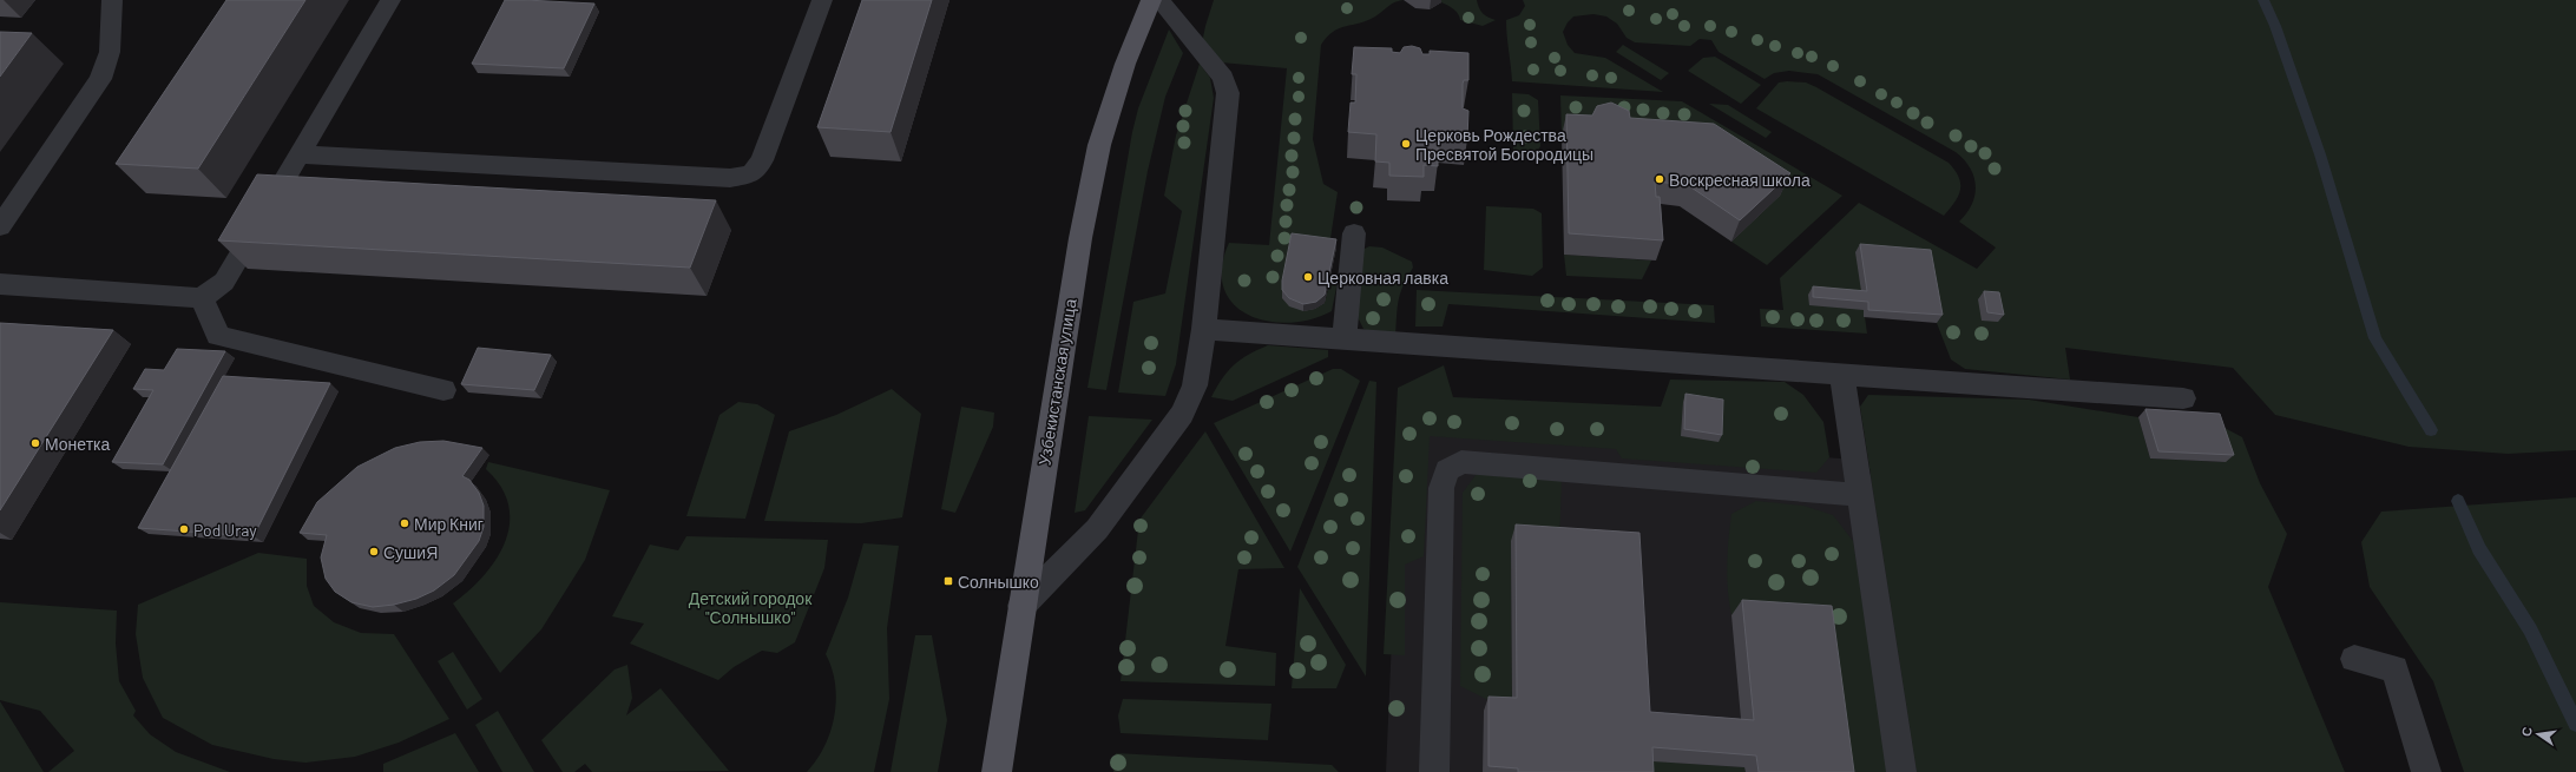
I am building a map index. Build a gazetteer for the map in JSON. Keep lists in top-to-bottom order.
{
  "streets": {
    "main road": ["Узбекистанская улица"]
  },
  "parks": ["Детский городок \"Солнышко\""],
  "places": {
    "other": [
      "Церковь Рождества Пресвятой Богородицы",
      "Воскресная школа",
      "Церковная лавка",
      "Монетка",
      "Мир Книг",
      "Pod Uray",
      "СушиЯ"
    ],
    "transit": ["Солнышко"]
  },
  "north": "left"
}
